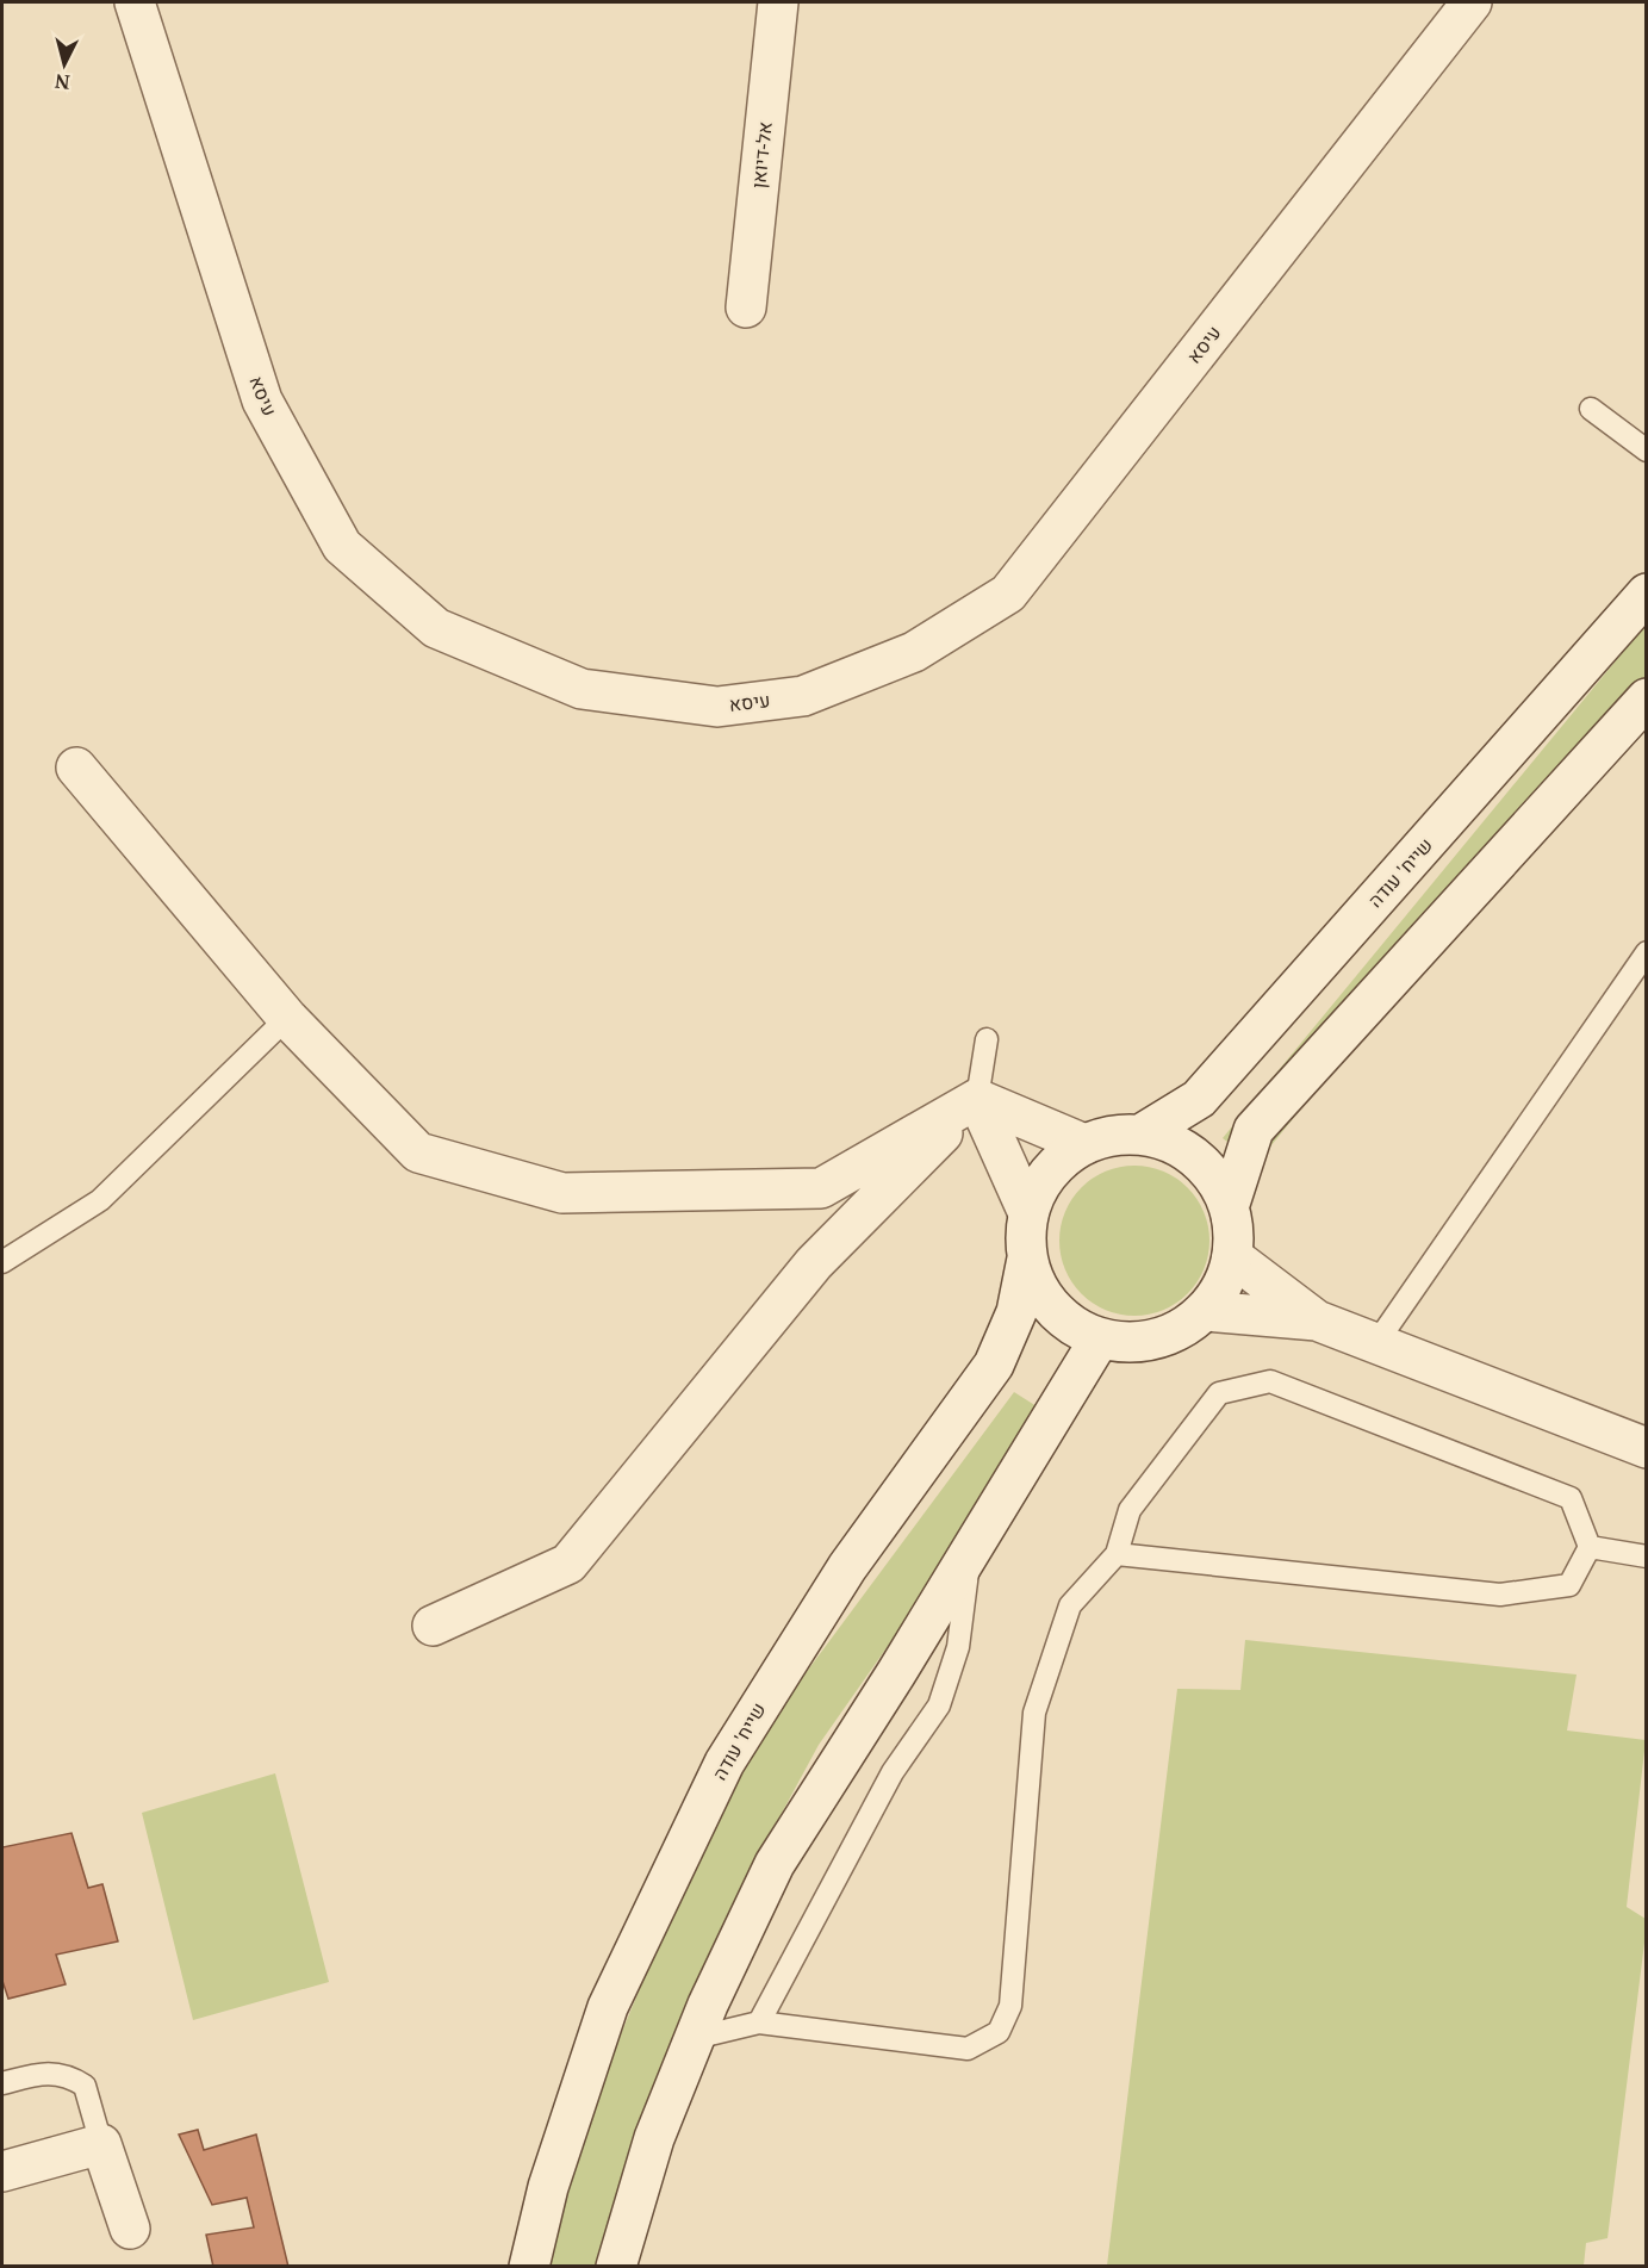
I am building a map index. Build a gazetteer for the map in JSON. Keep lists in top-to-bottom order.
{
  "streets": {
    "street": ["אל-דיואן", "עיסא", "שייח' עודה"]
  },
  "north": "bottom"
}
